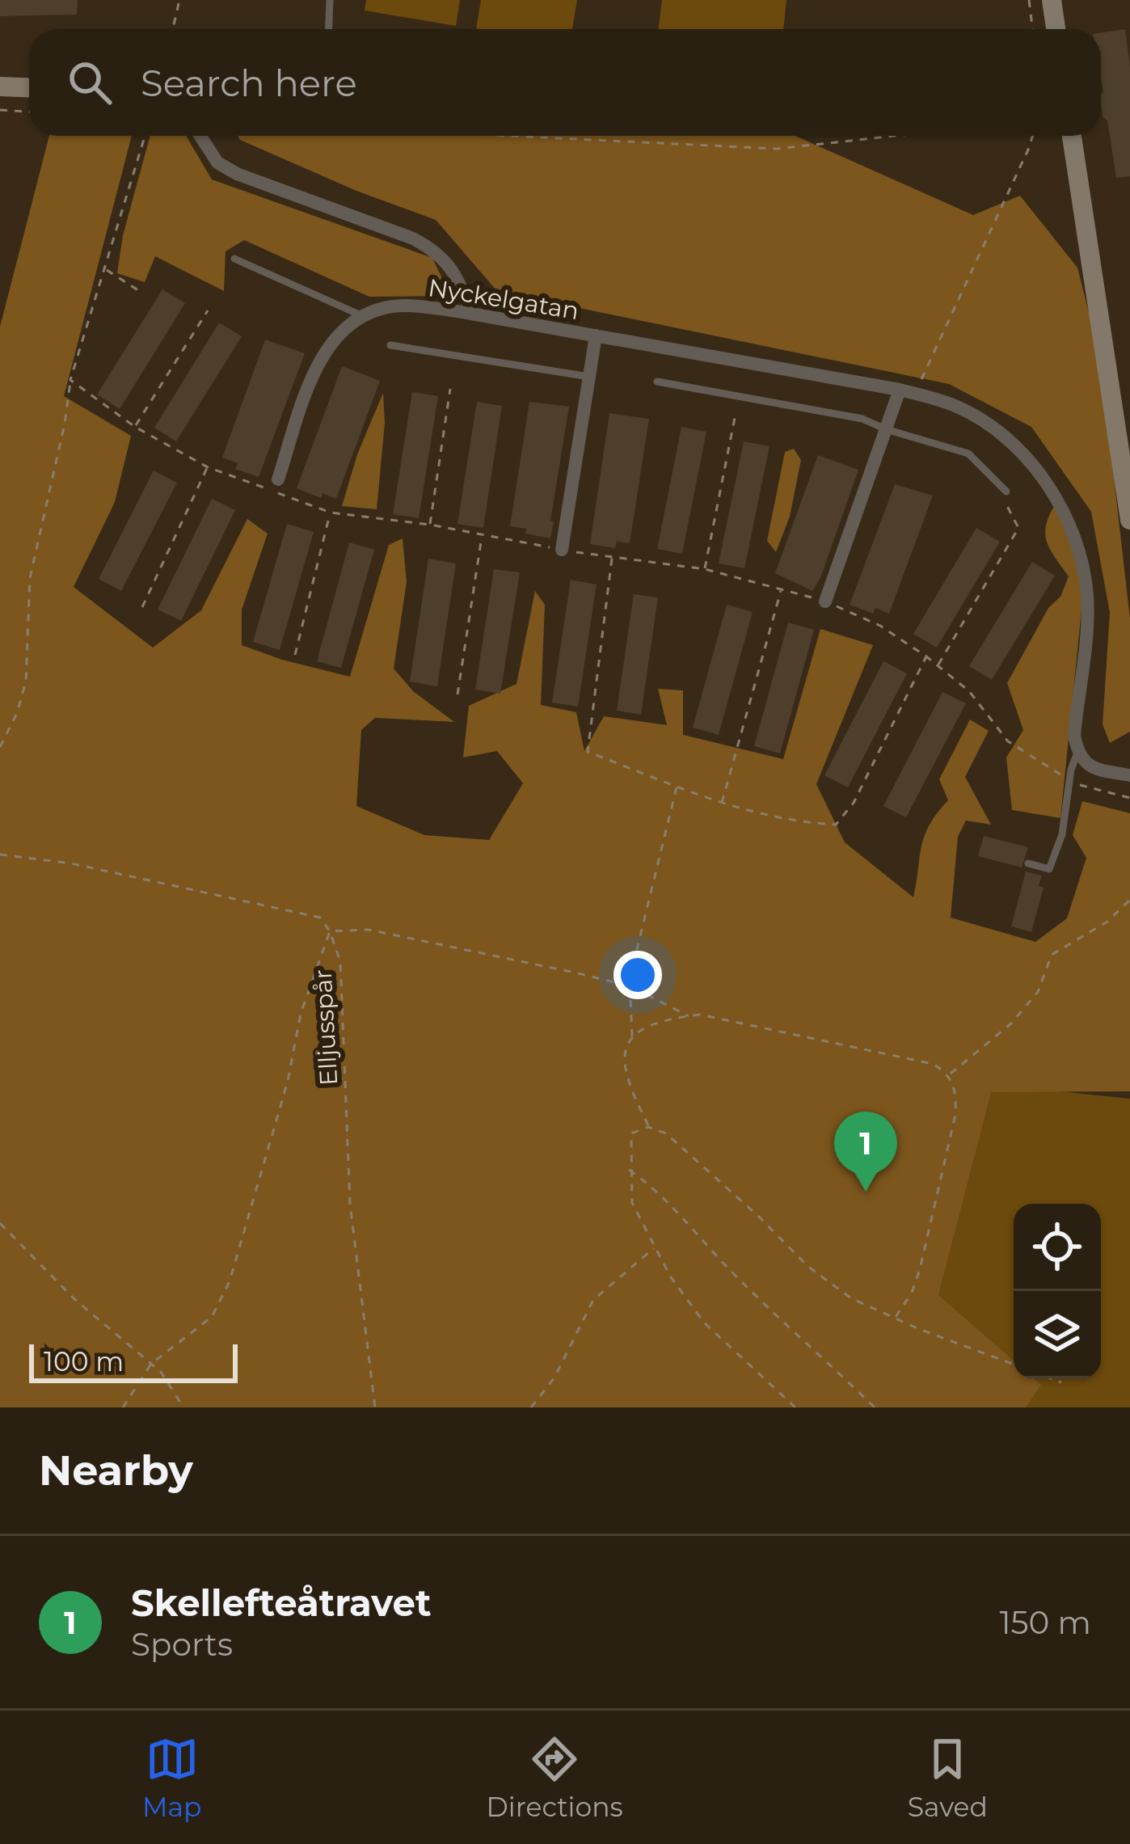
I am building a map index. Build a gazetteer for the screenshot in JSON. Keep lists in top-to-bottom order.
{
  "streets": {
    "street": ["Nyckelgatan"],
    "path": ["Elljusspår"]
  },
  "scale_bar": "100 m",
  "page": {
    "search": "Search here",
    "pins": "1",
    "scale": "100 m",
    "heading": "Nearby",
    "list": [
      {
        "mark": "1",
        "name": "Skellefteåtravet",
        "note": "Sports",
        "value": "150 m"
      }
    ],
    "nav": ["Map", "Directions", "Saved"]
  }
}
